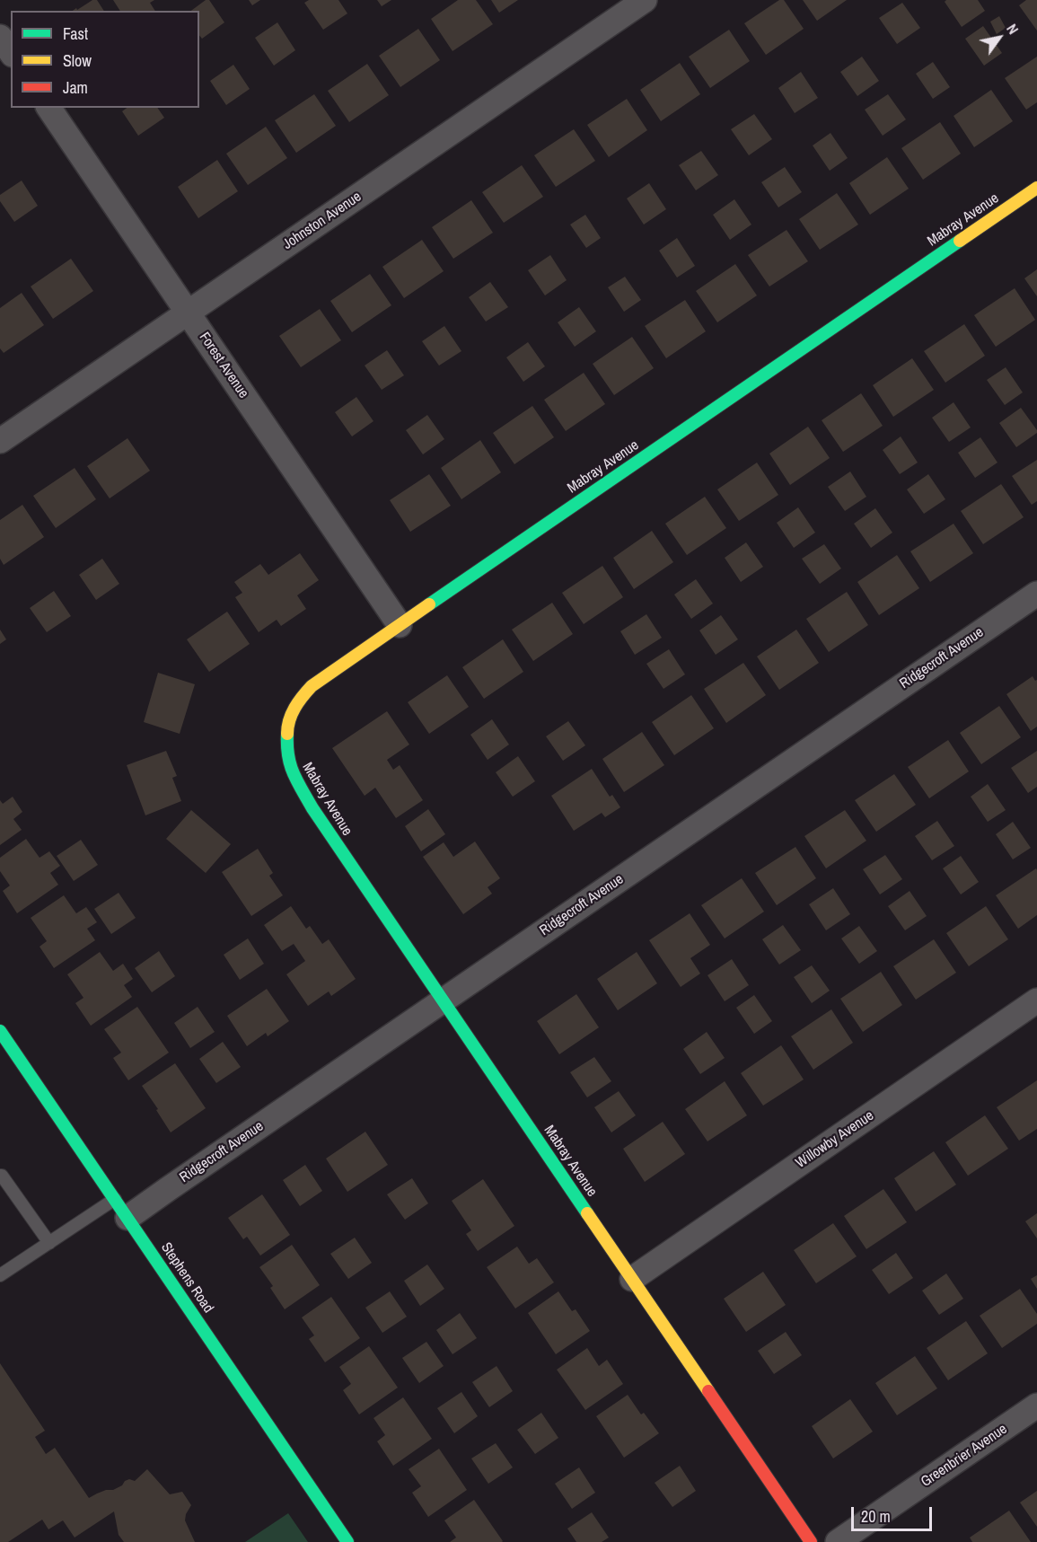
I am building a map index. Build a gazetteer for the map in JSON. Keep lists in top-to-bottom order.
{
  "streets": {
    "street": [
      "Mabray Avenue",
      "Johnston Avenue",
      "Forest Avenue",
      "Ridgecroft Avenue",
      "Willowby Avenue",
      "Stephens Road",
      "Greenbrier Avenue"
    ]
  },
  "crossings": [
    ["Mabray Avenue", "Forest Avenue"],
    ["Mabray Avenue", "Ridgecroft Avenue"],
    ["Mabray Avenue", "Willowby Avenue"],
    ["Johnston Avenue", "Forest Avenue"],
    ["Ridgecroft Avenue", "Stephens Road"]
  ],
  "legend": ["Fast", "Slow", "Jam"],
  "scale_bar": "20 m",
  "north": "top right"
}
